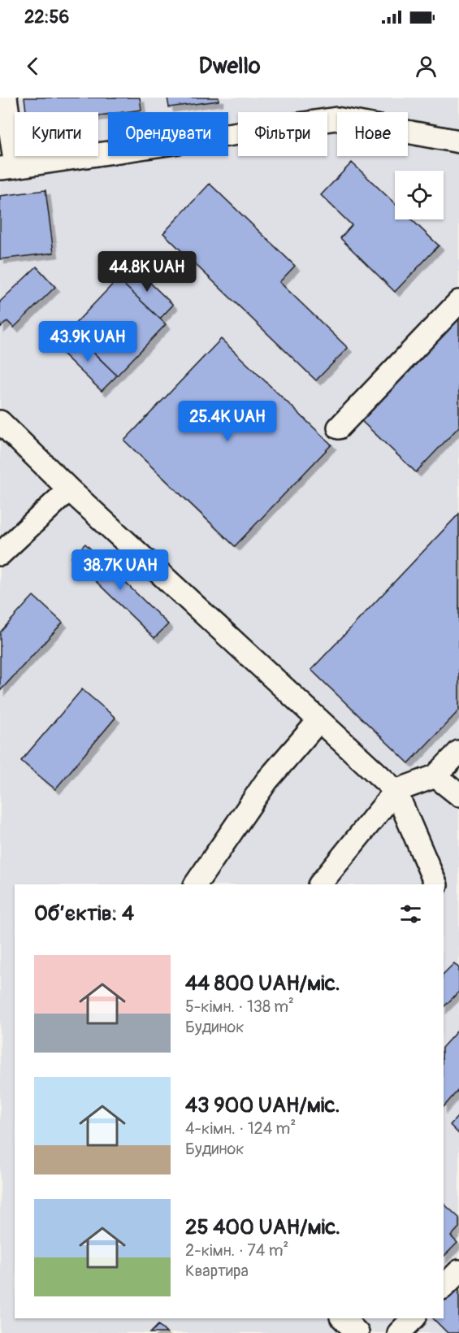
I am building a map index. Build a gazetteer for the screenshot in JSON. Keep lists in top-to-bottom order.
{
  "page": {
    "status": "22:56",
    "header": "Dwello",
    "chip": [
      "Купити",
      "Орендувати",
      "Фільтри",
      "Нове"
    ],
    "price": [
      "44.8K UAH",
      "43.9K UAH",
      "25.4K UAH",
      "38.7K UAH"
    ],
    "heading": "Об’єктів: 4",
    "list": [
      {
        "name": "44 800 UAH/міс.",
        "note": "5-кімн. · 138 m² · Будинок"
      },
      {
        "name": "43 900 UAH/міс.",
        "note": "4-кімн. · 124 m² · Будинок"
      },
      {
        "name": "25 400 UAH/міс.",
        "note": "2-кімн. · 74 m² · Квартира"
      }
    ]
  }
}
